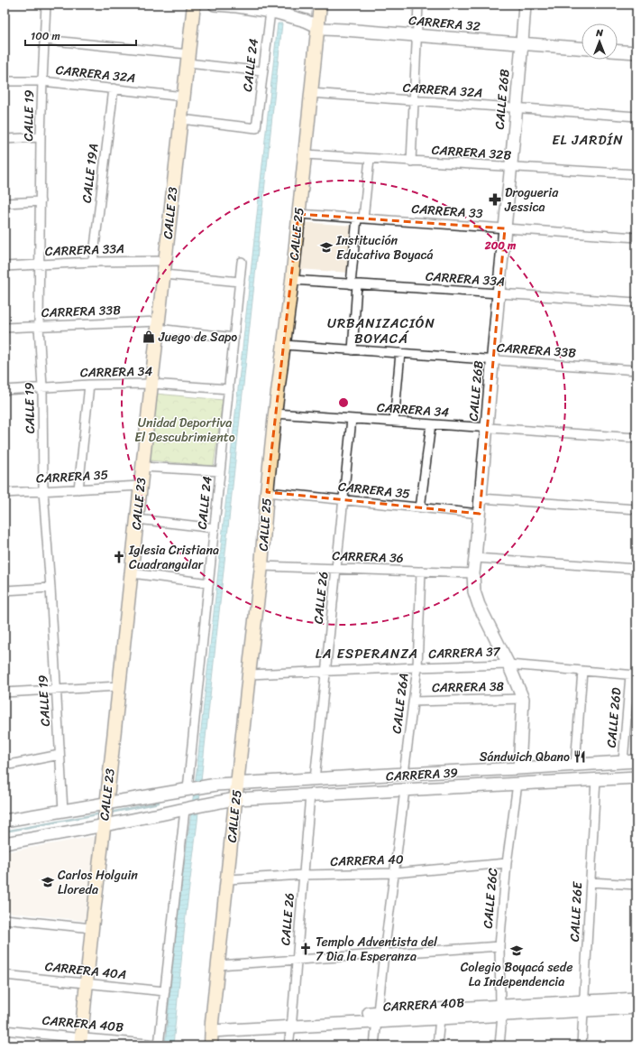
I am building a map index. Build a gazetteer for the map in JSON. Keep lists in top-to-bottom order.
{
  "streets": {
    "main road": ["CALLE 23", "CALLE 25"],
    "street": [
      "CARRERA 32",
      "CALLE 24",
      "CARRERA 32A",
      "CALLE 26B",
      "CALLE 19",
      "CARRERA 32B",
      "CALLE 19A",
      "CARRERA 33",
      "CARRERA 33A",
      "CARRERA 33B",
      "CARRERA 34",
      "CARRERA 35",
      "CARRERA 36",
      "CALLE 26",
      "CARRERA 37",
      "CARRERA 38",
      "CALLE 26A",
      "CALLE 26D",
      "CARRERA 39",
      "CARRERA 40",
      "CALLE 26C",
      "CALLE 26E",
      "CARRERA 40A",
      "CARRERA 40B"
    ]
  },
  "crossings": [
    ["CARRERA 32", "CALLE 24"],
    ["CARRERA 32", "CALLE 26B"],
    ["CARRERA 32", "CALLE 25"],
    ["CALLE 24", "CALLE 23"],
    ["CALLE 24", "CARRERA 33B"],
    ["CALLE 24", "CARRERA 34"],
    ["CALLE 24", "CARRERA 39"],
    ["CARRERA 32A", "CALLE 26B"],
    ["CARRERA 32A", "CALLE 19"],
    ["CARRERA 32A", "CALLE 19A"],
    ["CARRERA 32A", "CALLE 23"],
    ["CARRERA 32A", "CALLE 25"],
    ["CALLE 26B", "CARRERA 32B"],
    ["CALLE 26B", "CARRERA 33"],
    ["CALLE 26B", "CARRERA 33A"],
    ["CALLE 26B", "CARRERA 33B"],
    ["CALLE 26B", "CARRERA 34"],
    ["CALLE 26B", "CARRERA 35"],
    ["CALLE 26B", "CARRERA 36"],
    ["CALLE 26B", "CARRERA 37"],
    ["CALLE 26B", "CARRERA 38"],
    ["CALLE 26B", "CARRERA 39"],
    ["CALLE 19", "CARRERA 33A"],
    ["CALLE 19", "CARRERA 33B"],
    ["CALLE 19", "CARRERA 34"],
    ["CALLE 19", "CARRERA 35"],
    ["CALLE 19", "CARRERA 39"],
    ["CARRERA 32B", "CALLE 25"],
    ["CALLE 19A", "CARRERA 33A"],
    ["CARRERA 33", "CALLE 25"],
    ["CALLE 23", "CARRERA 33A"],
    ["CALLE 23", "CARRERA 33B"],
    ["CALLE 23", "CARRERA 34"],
    ["CALLE 23", "CARRERA 35"],
    ["CALLE 23", "CARRERA 39"],
    ["CALLE 23", "CARRERA 40A"],
    ["CALLE 23", "CARRERA 40B"],
    ["CALLE 25", "CARRERA 33A"],
    ["CALLE 25", "CARRERA 33B"],
    ["CALLE 25", "CARRERA 34"],
    ["CALLE 25", "CARRERA 35"],
    ["CALLE 25", "CARRERA 36"],
    ["CALLE 25", "CARRERA 37"],
    ["CALLE 25", "CARRERA 39"],
    ["CALLE 25", "CARRERA 40"],
    ["CALLE 25", "CARRERA 40B"],
    ["CARRERA 34", "CALLE 26"],
    ["CARRERA 35", "CALLE 26"],
    ["CARRERA 36", "CALLE 26"],
    ["CARRERA 36", "CALLE 26A"],
    ["CALLE 26", "CARRERA 37"],
    ["CALLE 26", "CARRERA 39"],
    ["CALLE 26", "CARRERA 40"],
    ["CALLE 26", "CARRERA 40B"],
    ["CARRERA 37", "CALLE 26A"],
    ["CARRERA 37", "CALLE 26D"],
    ["CARRERA 38", "CALLE 26A"],
    ["CALLE 26A", "CARRERA 39"],
    ["CALLE 26D", "CARRERA 39"],
    ["CARRERA 39", "CALLE 26C"],
    ["CARRERA 39", "CALLE 26E"],
    ["CARRERA 40", "CALLE 26C"],
    ["CALLE 26C", "CARRERA 40B"],
    ["CALLE 26E", "CARRERA 40B"]
  ],
  "districts": ["EL JARDÍN", "URBANIZACIÓN BOYACÁ", "LA ESPERANZA"],
  "parks": ["Unidad Deportiva El Descubrimiento"],
  "places": {
    "pharmacy": ["Drogueria Jessica"],
    "school or university": ["Institución Educativa Boyacá", "Carlos Holguin Lloreda", "Colegio Boyacá sede La Independencia"],
    "shop": ["Juego de Sapo"],
    "church": ["Iglesia Cristiana Cuadrangular", "Templo Adventista del 7 Dia la Esperanza"],
    "restaurant": ["Sándwich Qbano"]
  },
  "scale_bar": "100 m",
  "north": "top",
  "rings": ["200 m"]
}
